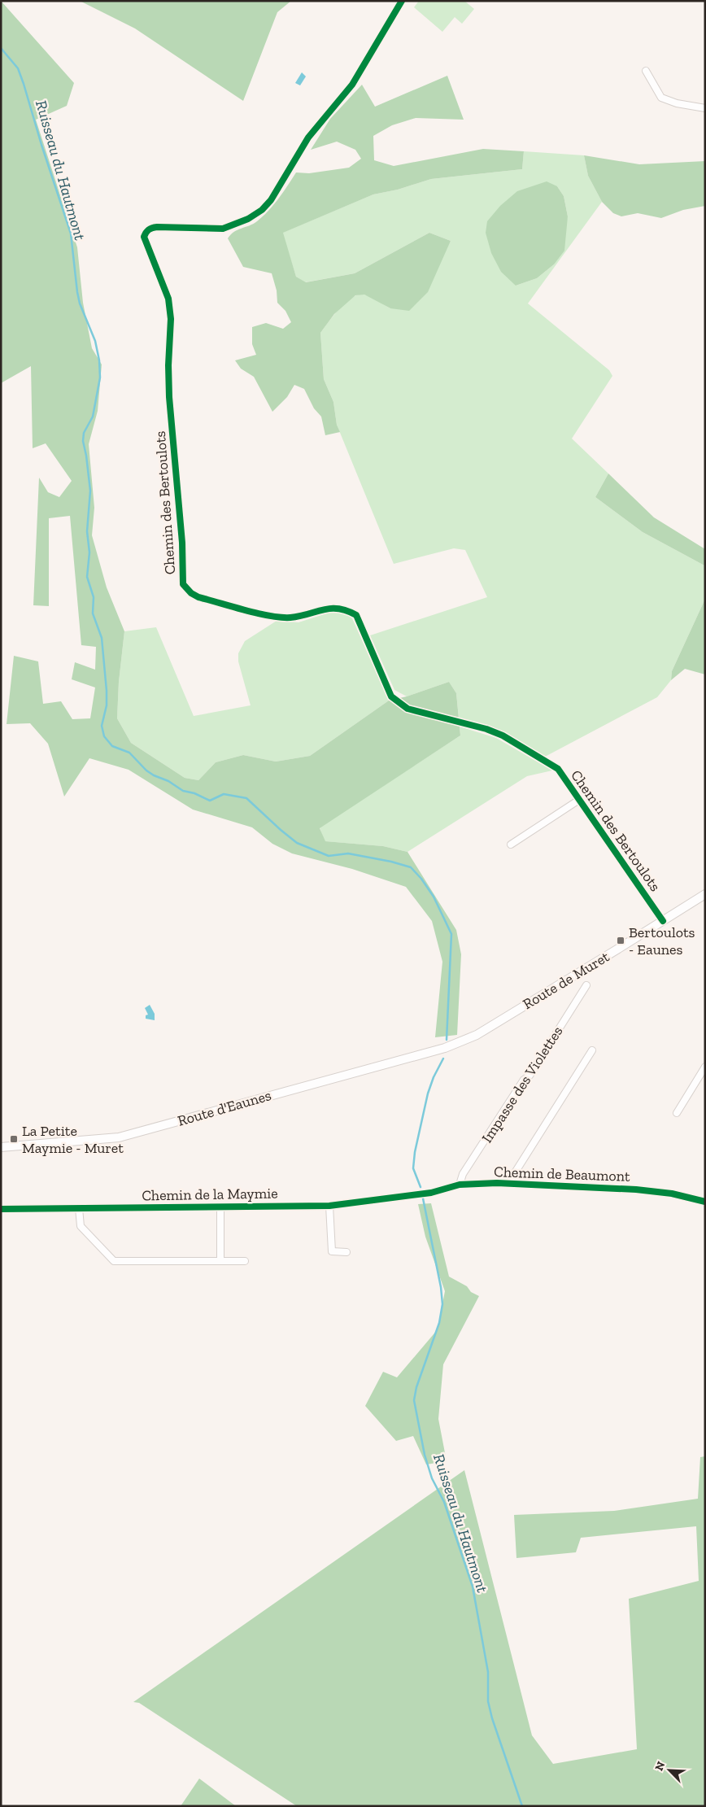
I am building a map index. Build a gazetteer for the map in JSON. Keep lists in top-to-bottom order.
{
  "streets": {
    "main road": ["Route de Muret", "Route d'Eaunes"],
    "street": [
      "Chemin des Bertoulots",
      "Impasse des Violettes",
      "Chemin de Beaumont",
      "Chemin de la Maymie"
    ]
  },
  "crossings": [
    ["Chemin des Bertoulots", "Route de Muret"],
    ["Route de Muret", "Route d'Eaunes"],
    ["Impasse des Violettes", "Chemin de Beaumont"],
    ["Chemin de Beaumont", "Chemin de la Maymie"]
  ],
  "water": ["Ruisseau du Hautmont"],
  "places": {
    "transit": ["Bertoulots - Eaunes", "La Petite Maymie - Muret"]
  },
  "north": "top left"
}
